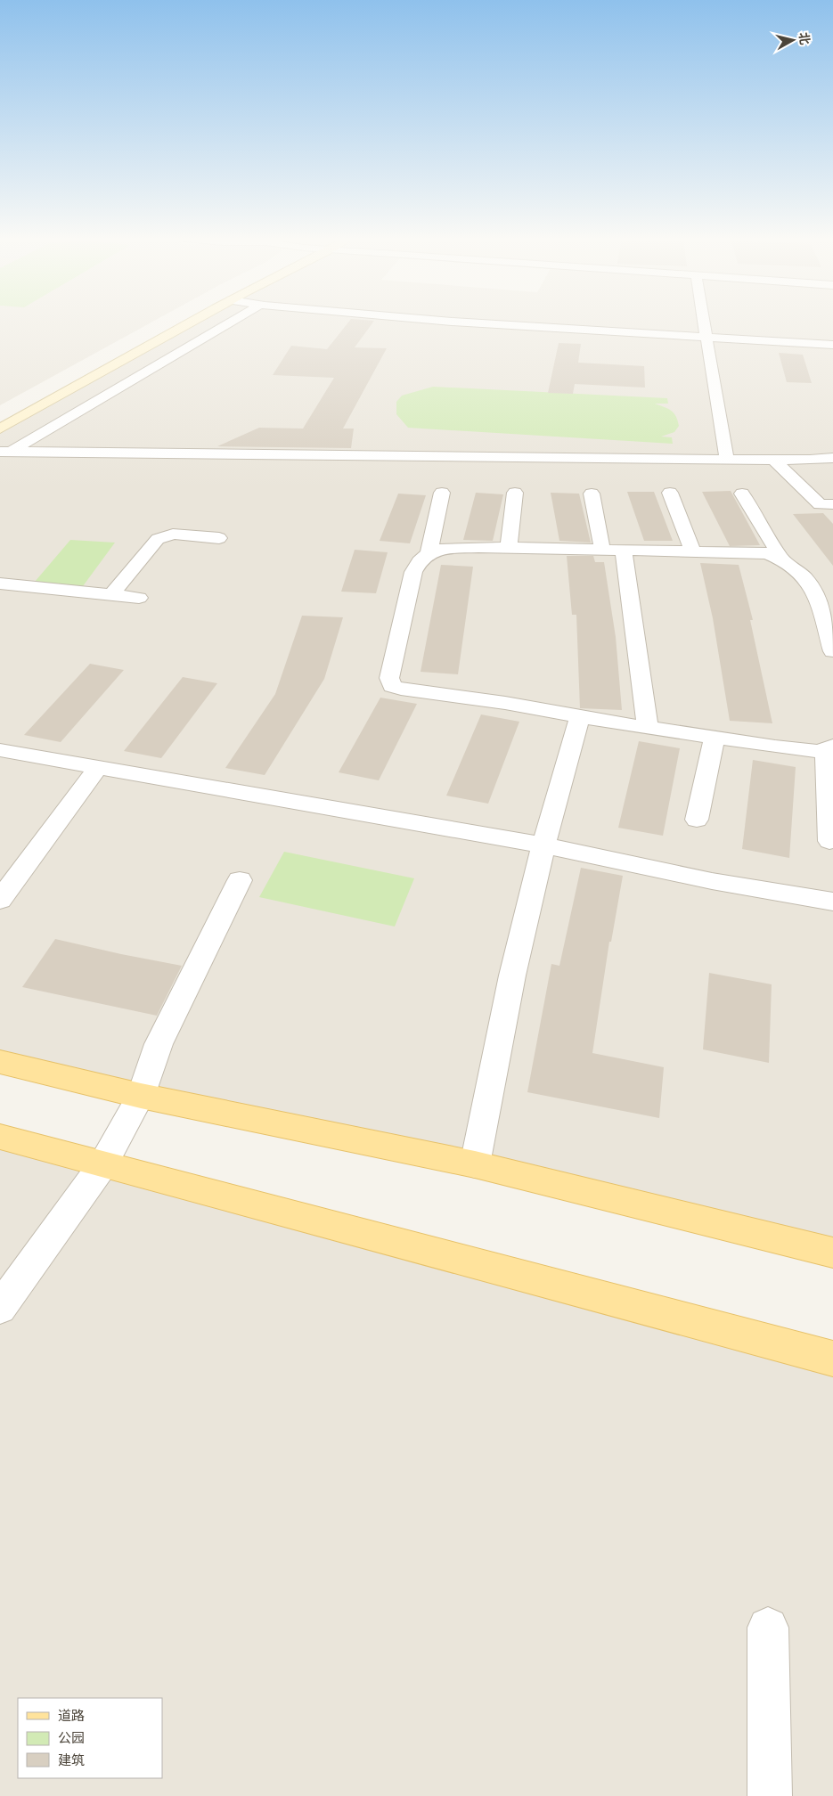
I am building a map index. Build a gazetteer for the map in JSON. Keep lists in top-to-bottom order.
{
  "legend": ["道路", "公园", "建筑"],
  "north": "right"
}
